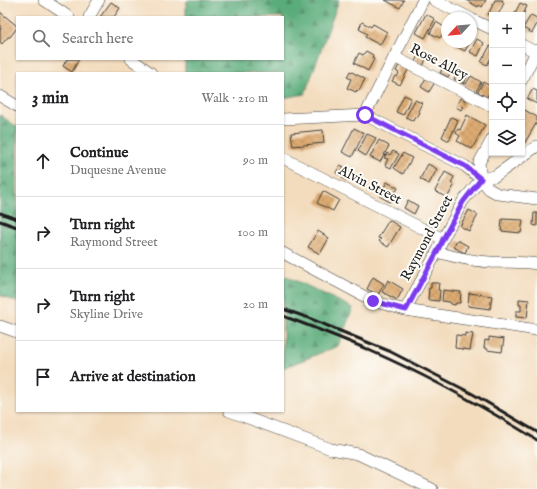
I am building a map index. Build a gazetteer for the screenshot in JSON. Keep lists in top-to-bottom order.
{
  "streets": {
    "street": ["Rose Alley", "Alvin Street", "Raymond Street"]
  },
  "crossings": [
    ["Alvin Street", "Raymond Street"]
  ],
  "north": "bottom left",
  "page": {
    "map_buttons": ["+", "−"],
    "search": "Search here",
    "heading": ["3 min", "Walk · 210 m"],
    "list": [
      ["Continue", "Duquesne Avenue", "90 m"],
      ["Turn right", "Raymond Street", "100 m"],
      ["Turn right", "Skyline Drive", "20 m"],
      "Arrive at destination"
    ]
  }
}
